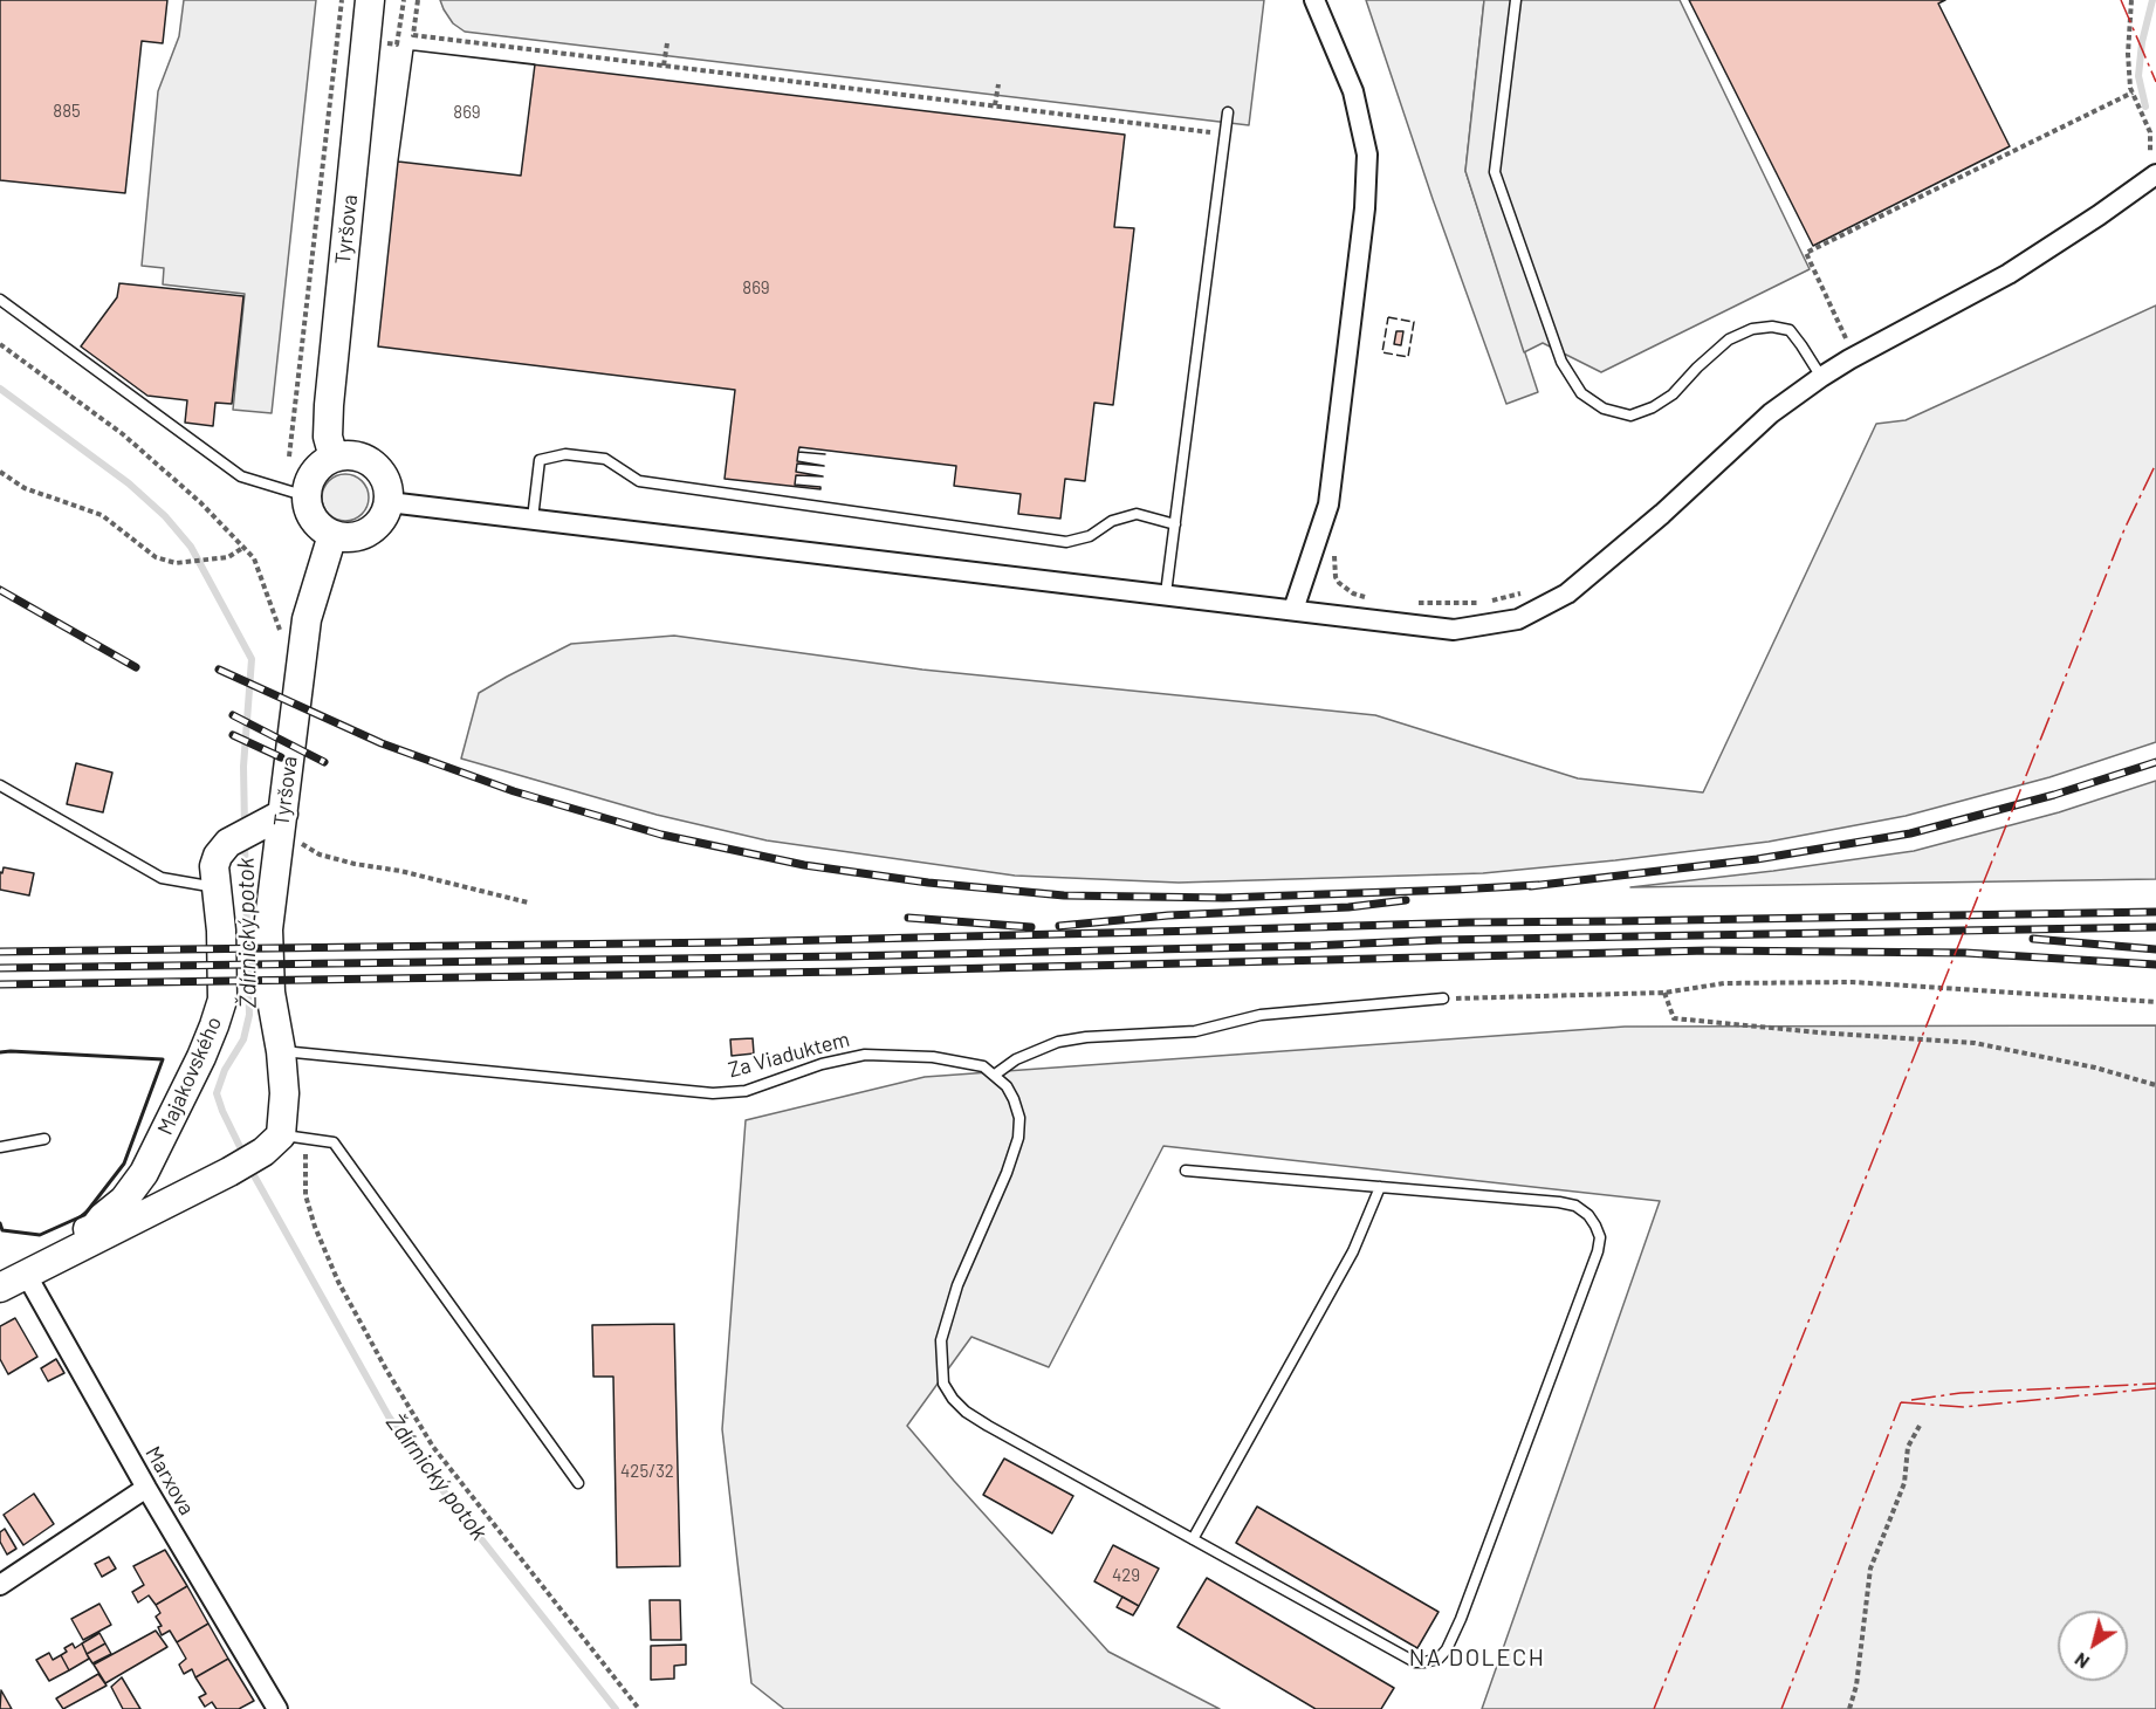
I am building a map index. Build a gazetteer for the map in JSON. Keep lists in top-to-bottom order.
{
  "streets": {
    "main road": ["Tyršova", "Majakovského"],
    "street": ["Marxova"],
    "lane": ["Za Viaduktem"]
  },
  "crossings": [
    ["Tyršova", "Za Viaduktem"],
    ["Tyršova", "Majakovského"],
    ["Majakovského", "Marxova"]
  ],
  "districts": ["NA DOLECH"],
  "water": ["Ždírnický potok"],
  "house_numbers": [
    "885",
    "869",
    "869",
    "425/32",
    "429"
  ],
  "north": "bottom left"
}
